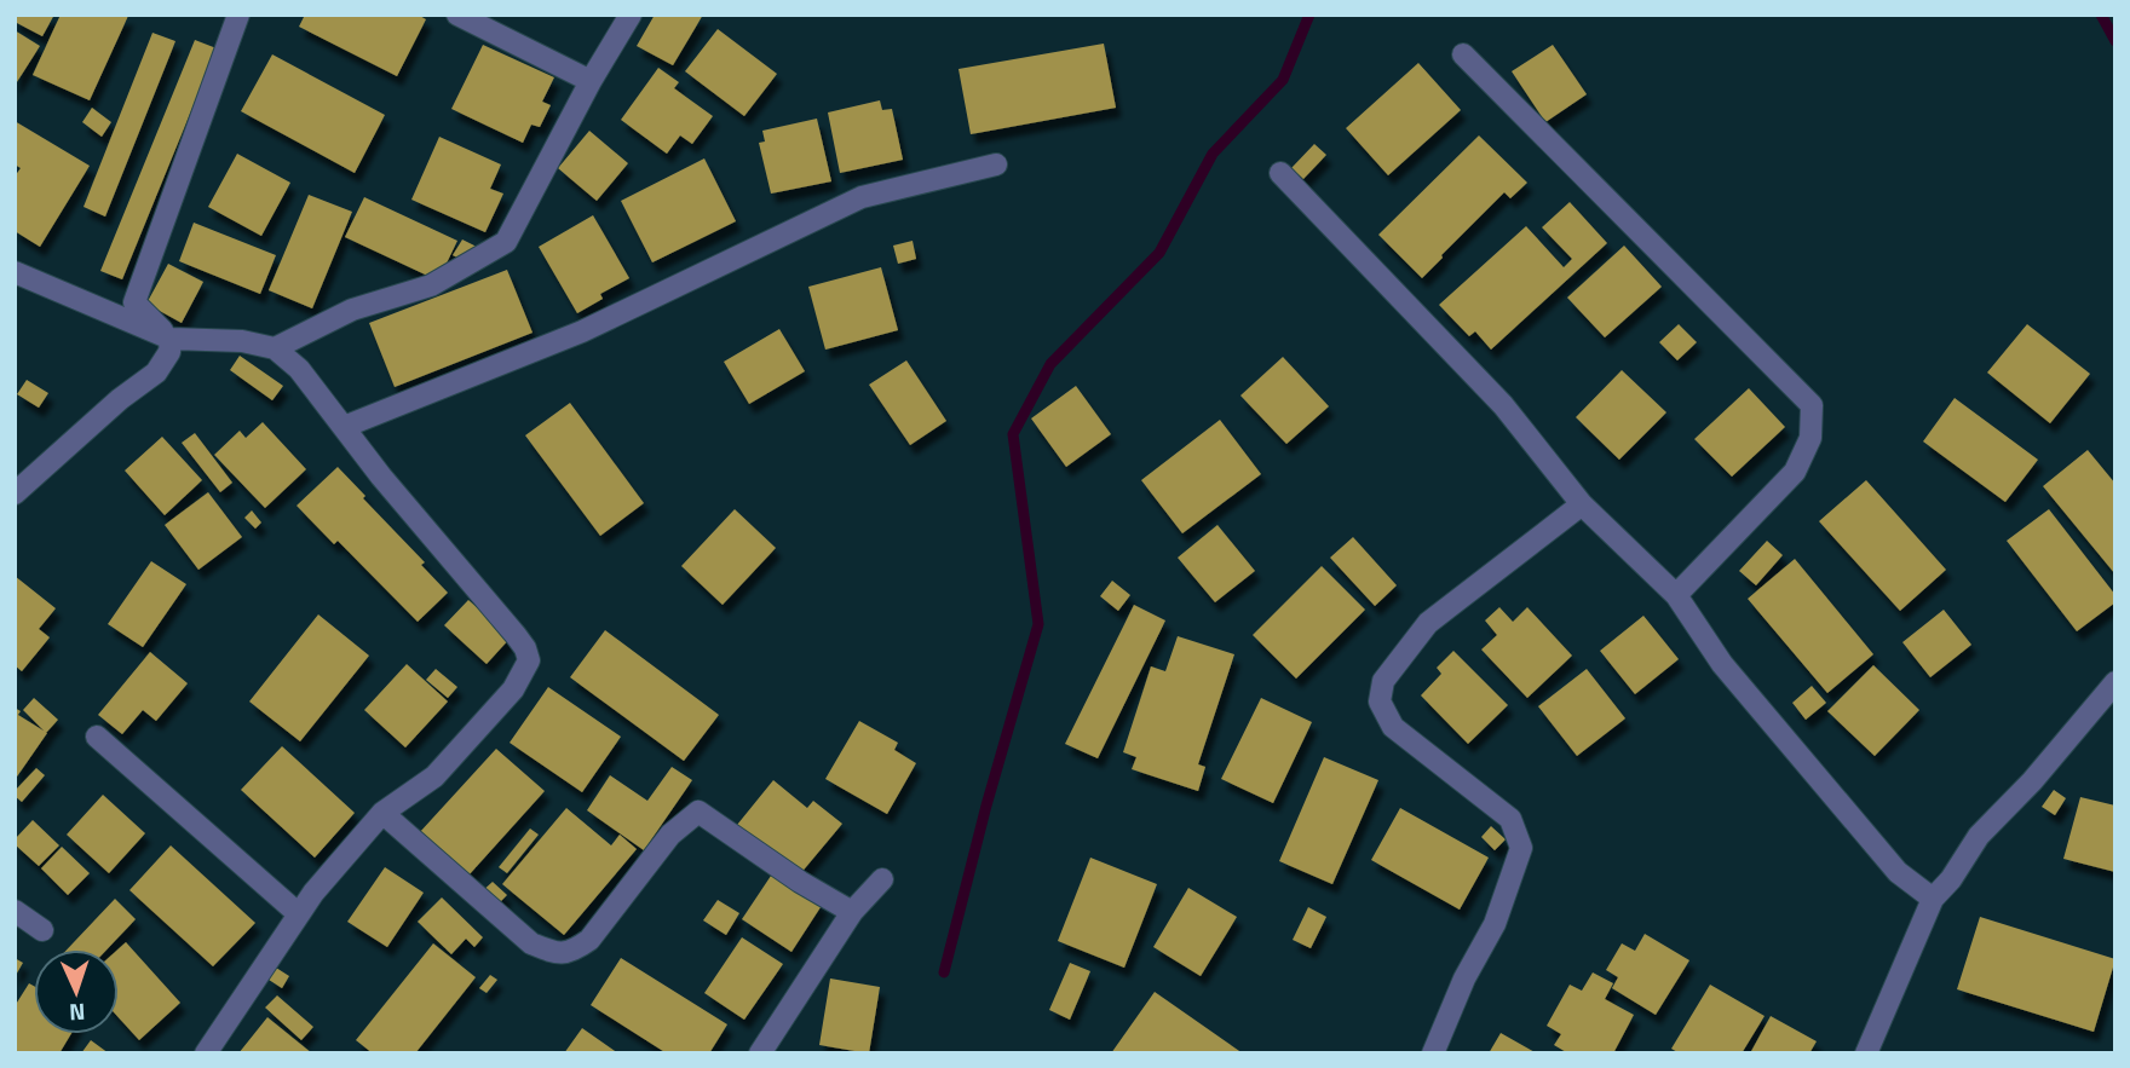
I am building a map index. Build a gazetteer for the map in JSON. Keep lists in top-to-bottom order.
{
  "north": "bottom"
}
